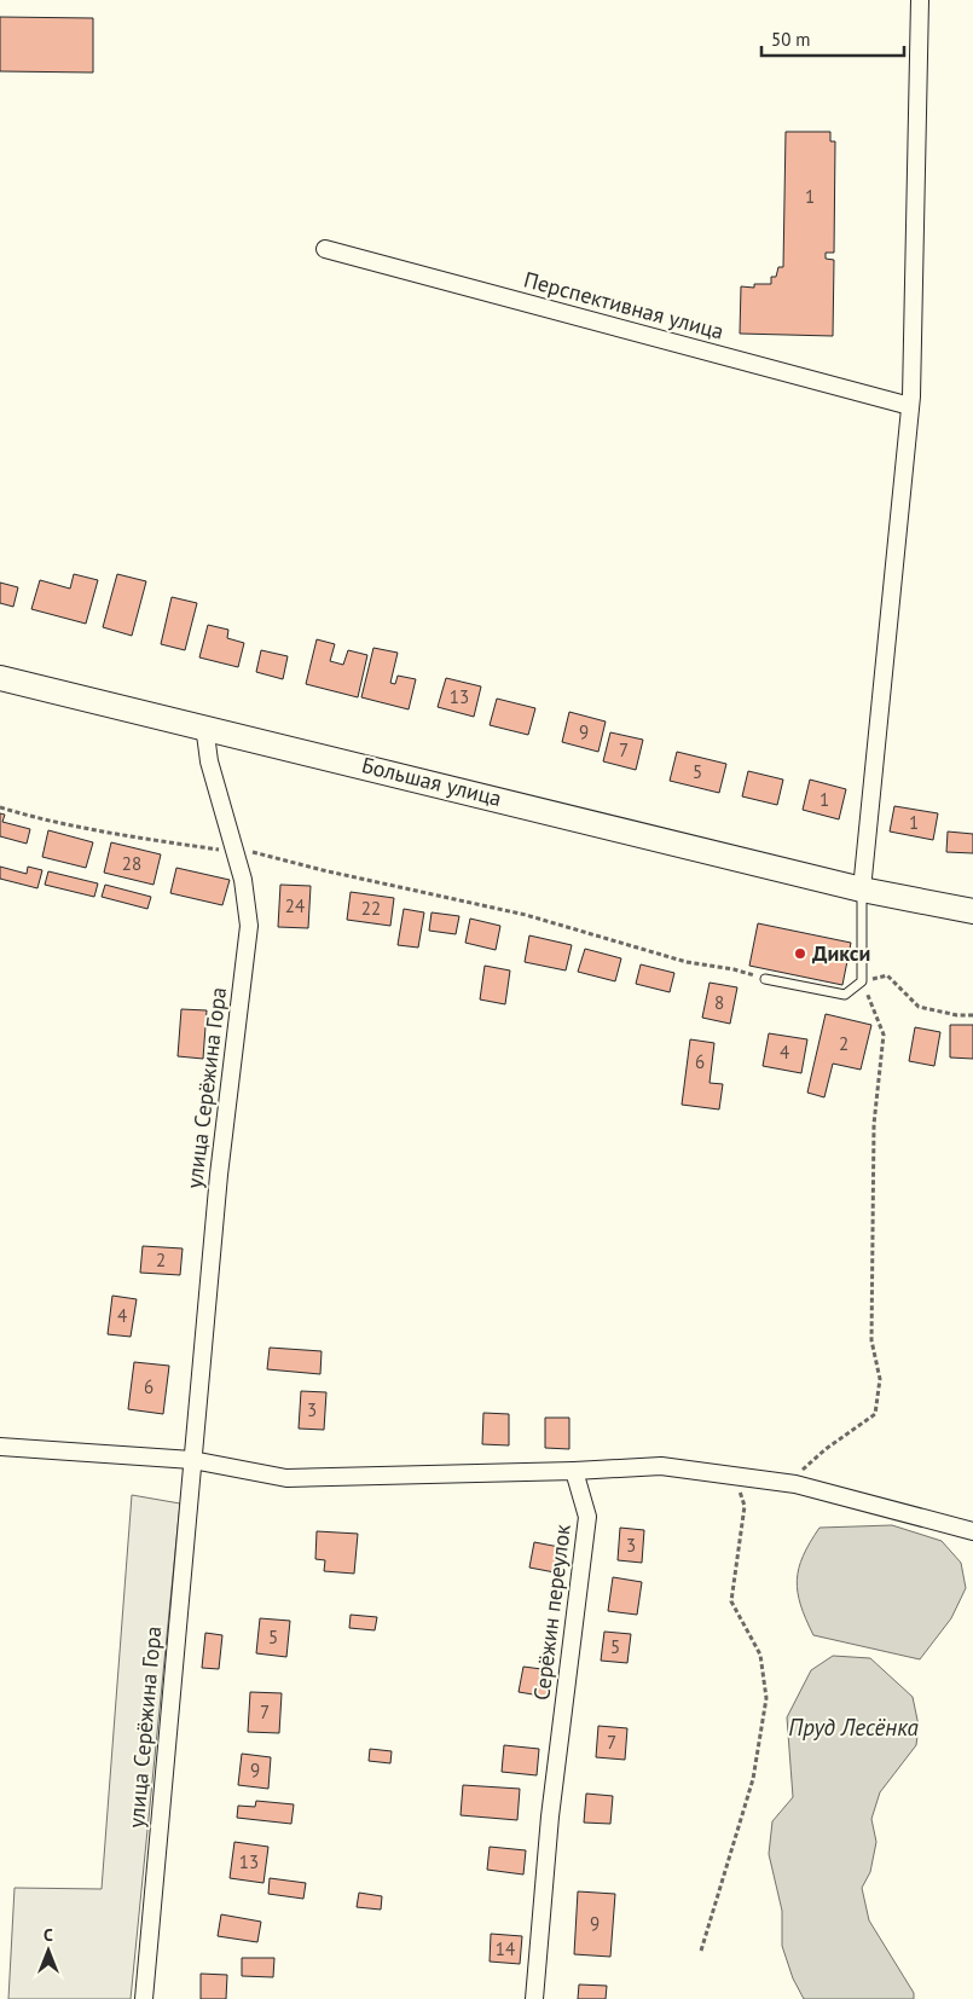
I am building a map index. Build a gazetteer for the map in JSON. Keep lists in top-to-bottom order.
{
  "streets": {
    "street": [
      "Перспективная улица",
      "Большая улица",
      "улица Серёжина Гора",
      "Серёжин переулок"
    ]
  },
  "crossings": [
    ["Большая улица", "улица Серёжина Гора"]
  ],
  "water": ["Пруд Лесёнка"],
  "places": ["Дикси"],
  "house_numbers": [
    "1",
    "13",
    "9",
    "7",
    "5",
    "1",
    "1",
    "28",
    "24",
    "22",
    "8",
    "2",
    "4",
    "6",
    "2",
    "4",
    "6",
    "3",
    "3",
    "5",
    "5",
    "7",
    "7",
    "9",
    "13",
    "9",
    "14"
  ],
  "scale_bar": "50 m",
  "north": "top"
}
